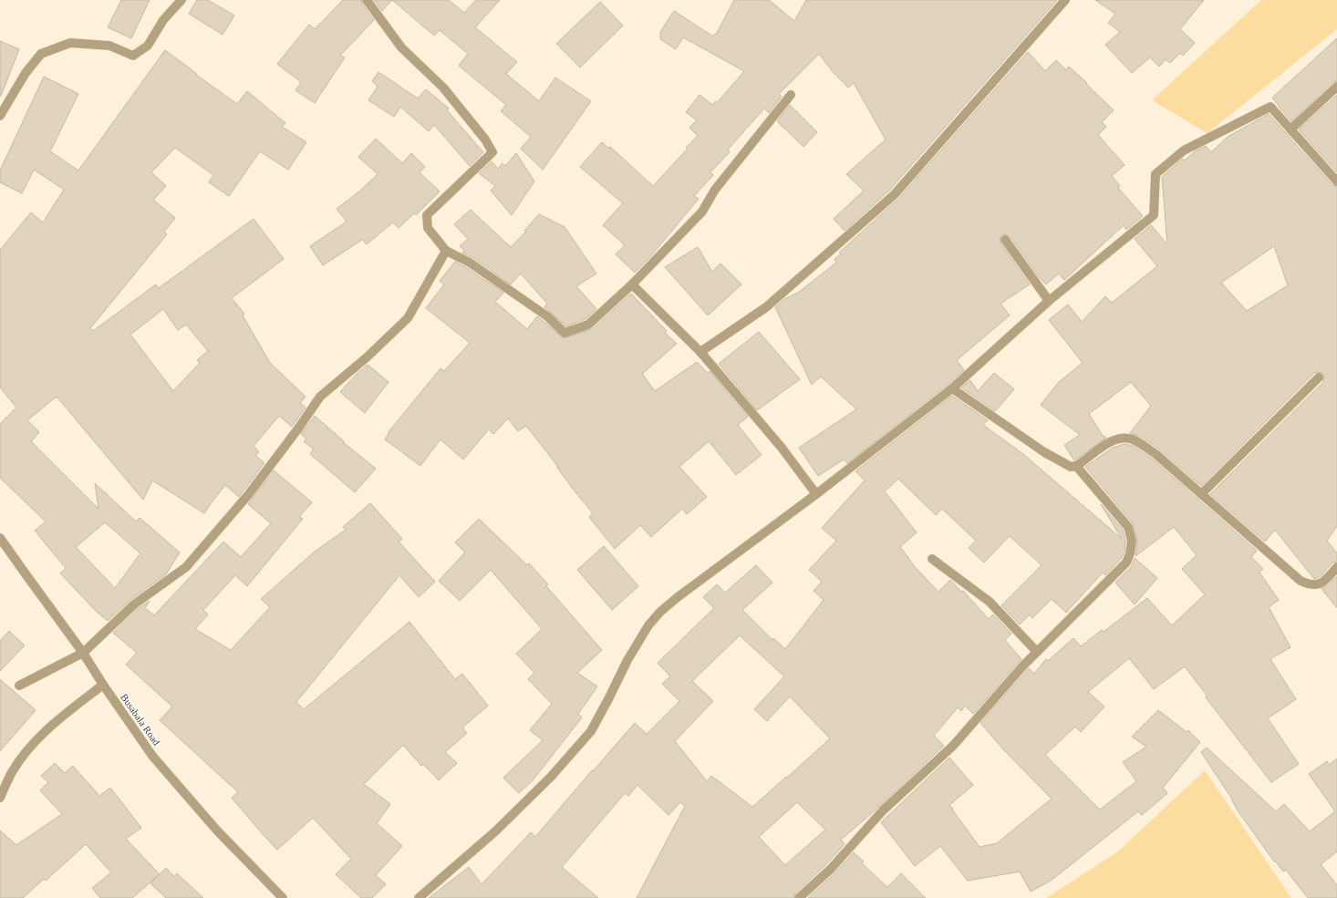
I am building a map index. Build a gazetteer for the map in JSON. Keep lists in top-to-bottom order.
{
  "streets": {
    "street": ["Busabala Road"]
  }
}
